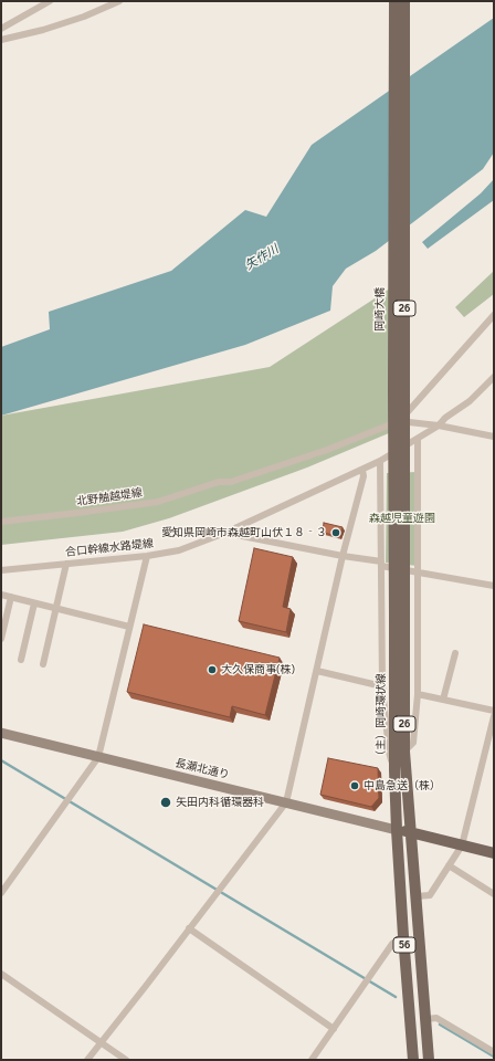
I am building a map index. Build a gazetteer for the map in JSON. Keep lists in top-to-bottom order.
{
  "streets": {
    "main road": [
      "26",
      "岡崎大橋",
      "（主）岡崎環状線",
      "56"
    ],
    "street": ["北野舳越堤線", "合口幹線水路堤線", "長瀬北通り"]
  },
  "crossings": [
    ["26", "岡崎大橋"],
    ["26", "（主）岡崎環状線"],
    ["26", "56"],
    ["岡崎大橋", "（主）岡崎環状線"],
    ["（主）岡崎環状線", "長瀬北通り"],
    ["（主）岡崎環状線", "56"],
    ["長瀬北通り", "56"]
  ],
  "water": ["矢作川"],
  "parks": ["森越児童遊園"],
  "places": [
    "愛知県岡崎市森越町山伏１８‐３",
    "大久保商事(株)",
    "中島急送（株）",
    "矢田内科循環器科"
  ]
}
